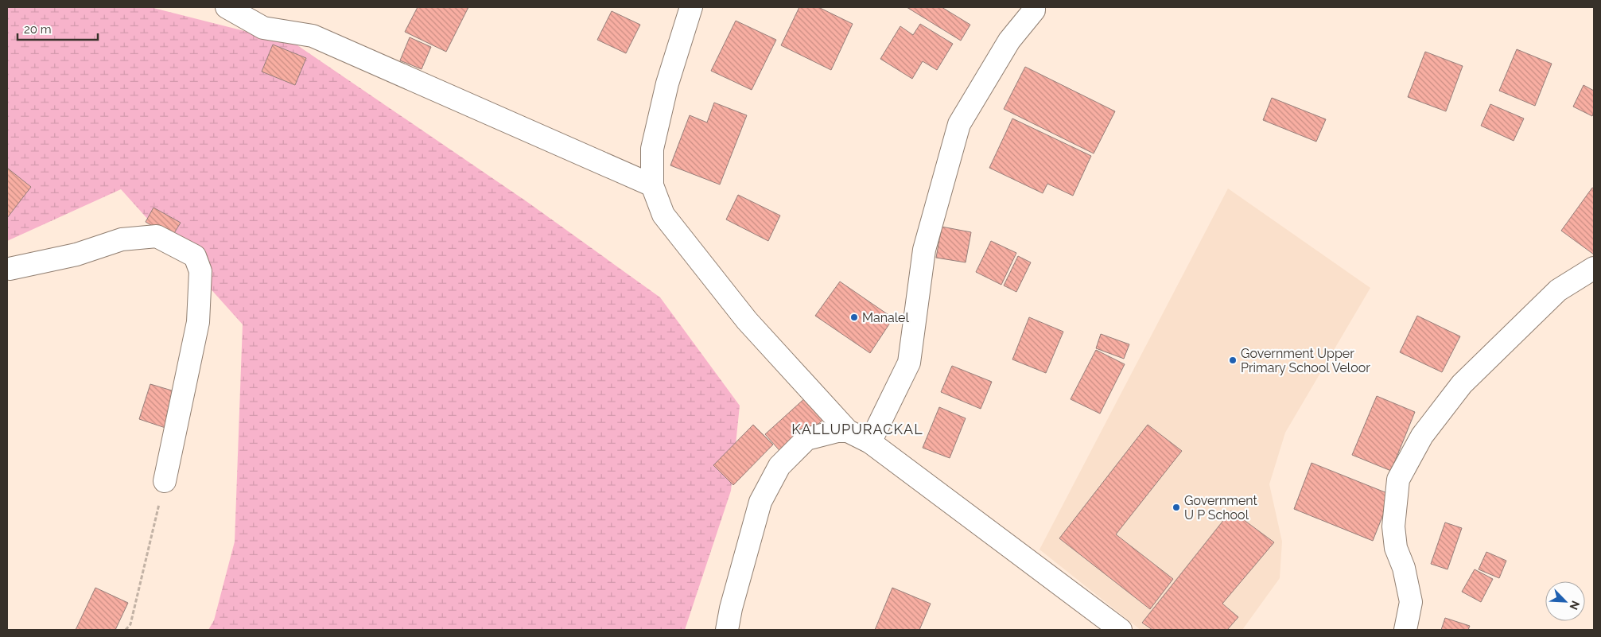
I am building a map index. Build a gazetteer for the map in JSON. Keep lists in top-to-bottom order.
{
  "districts": ["KALLUPURACKAL"],
  "places": ["Manalel", "Government Upper Primary School Veloor", "Government U P School"],
  "scale_bar": "20 m",
  "north": "bottom right"
}
